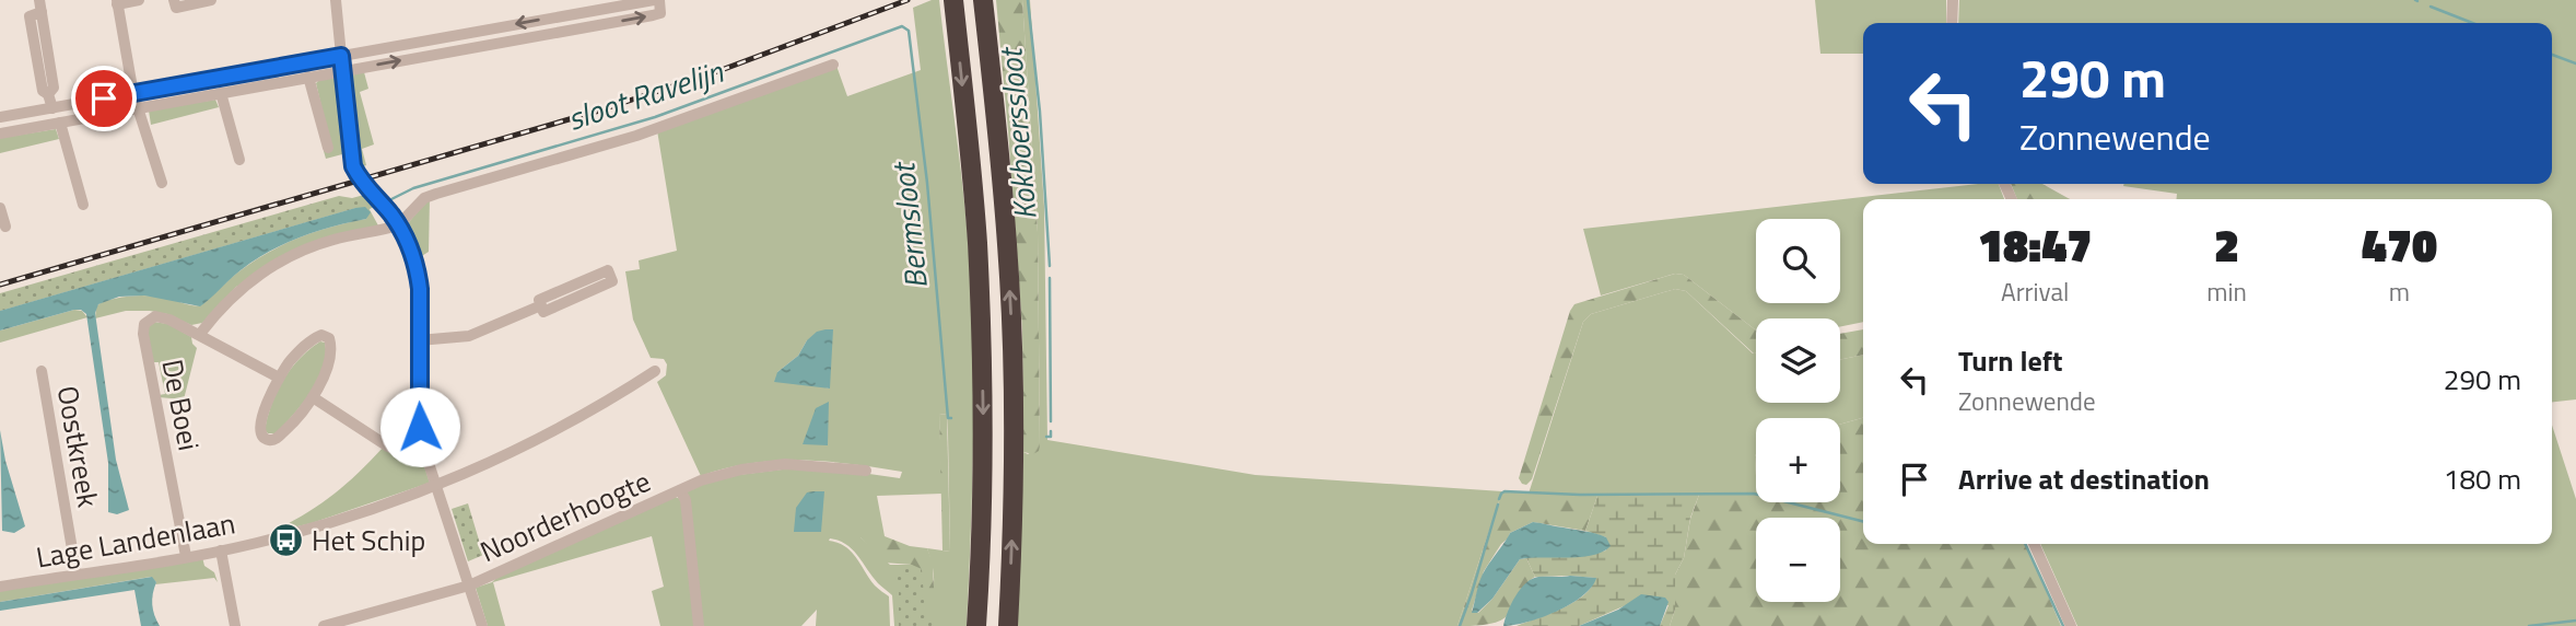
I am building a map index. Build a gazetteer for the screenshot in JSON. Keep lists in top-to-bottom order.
{
  "streets": {
    "street": [
      "De Boei",
      "Oostkreek",
      "Noorderhoogte",
      "Lage Landenlaan"
    ]
  },
  "crossings": [
    ["De Boei", "Lage Landenlaan"],
    ["Oostkreek", "Lage Landenlaan"]
  ],
  "water": ["sloot Ravelijn", "Kokboerssloot", "Bermsloot"],
  "places": {
    "bus stop": ["Het Schip"]
  },
  "page": {
    "turn": ["290 m", "Zonnewende"],
    "eta": [
      "18:47",
      "Arrival",
      "2",
      "min",
      "470",
      "m"
    ],
    "map_buttons": ["+", "−"],
    "list": [
      {
        "name": "Turn left",
        "note": "Zonnewende",
        "value": "290 m"
      },
      {
        "name": "Arrive at destination",
        "value": "180 m"
      }
    ]
  }
}
